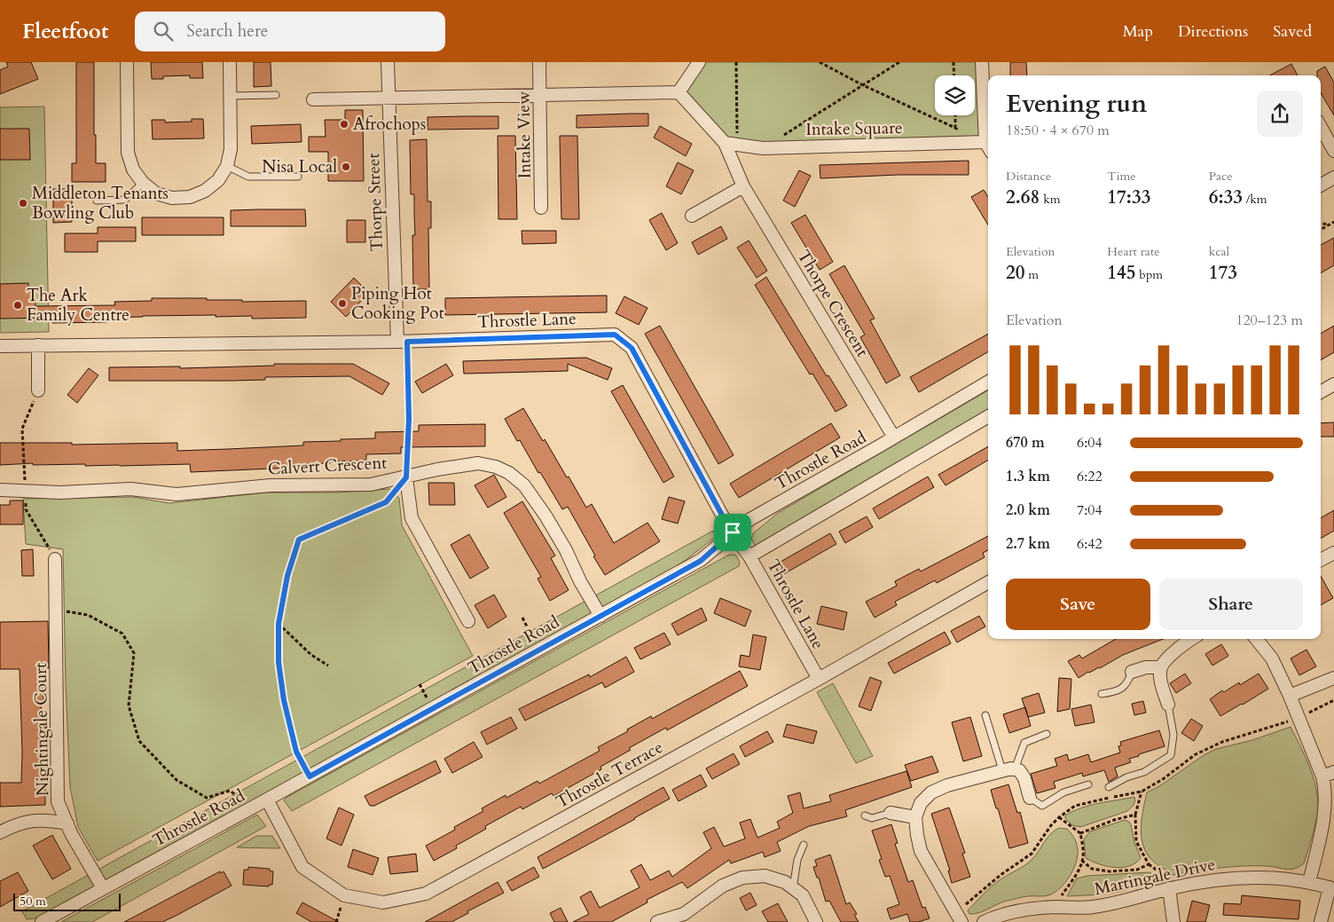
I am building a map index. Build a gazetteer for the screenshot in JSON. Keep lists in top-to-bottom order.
{
  "streets": {
    "street": [
      "Intake Square",
      "Intake View",
      "Thorpe Street",
      "Thorpe Crescent",
      "Throstle Lane",
      "Throstle Road",
      "Calvert Crescent",
      "Nightingale Court",
      "Throstle Terrace",
      "Martingale Drive"
    ]
  },
  "crossings": [
    ["Intake Square", "Thorpe Crescent"],
    ["Thorpe Street", "Throstle Lane"],
    ["Thorpe Crescent", "Throstle Road"],
    ["Throstle Lane", "Throstle Road"],
    ["Throstle Lane", "Throstle Terrace"],
    ["Throstle Road", "Calvert Crescent"],
    ["Throstle Road", "Nightingale Court"],
    ["Throstle Road", "Throstle Terrace"]
  ],
  "places": [
    "Afrochops",
    "Nisa Local",
    "Middleton Tenants Bowling Club",
    "Piping Hot Cooking Pot",
    "The Ark Family Centre"
  ],
  "scale_bar": "50 m",
  "page": {
    "header": "Fleetfoot",
    "search": "Search here",
    "nav": ["Map", "Directions", "Saved"],
    "heading": ["Evening run", "18:50 · 4 × 670 m"],
    "stats": [
      ["Distance", "2.68 km"],
      ["Time", "17:33"],
      ["Pace", "6:33 /km"],
      ["Elevation", "20 m"],
      ["Heart rate", "145 bpm"],
      ["kcal", "173"]
    ],
    "chart": ["Elevation", "120–123 m"],
    "list": [
      {
        "name": "670 m",
        "note": "6:04"
      },
      {
        "name": "1.3 km",
        "note": "6:22"
      },
      {
        "name": "2.0 km",
        "note": "7:04"
      },
      {
        "name": "2.7 km",
        "note": "6:42"
      }
    ],
    "buttons": ["Save", "Share"],
    "scale": "50 m"
  }
}
